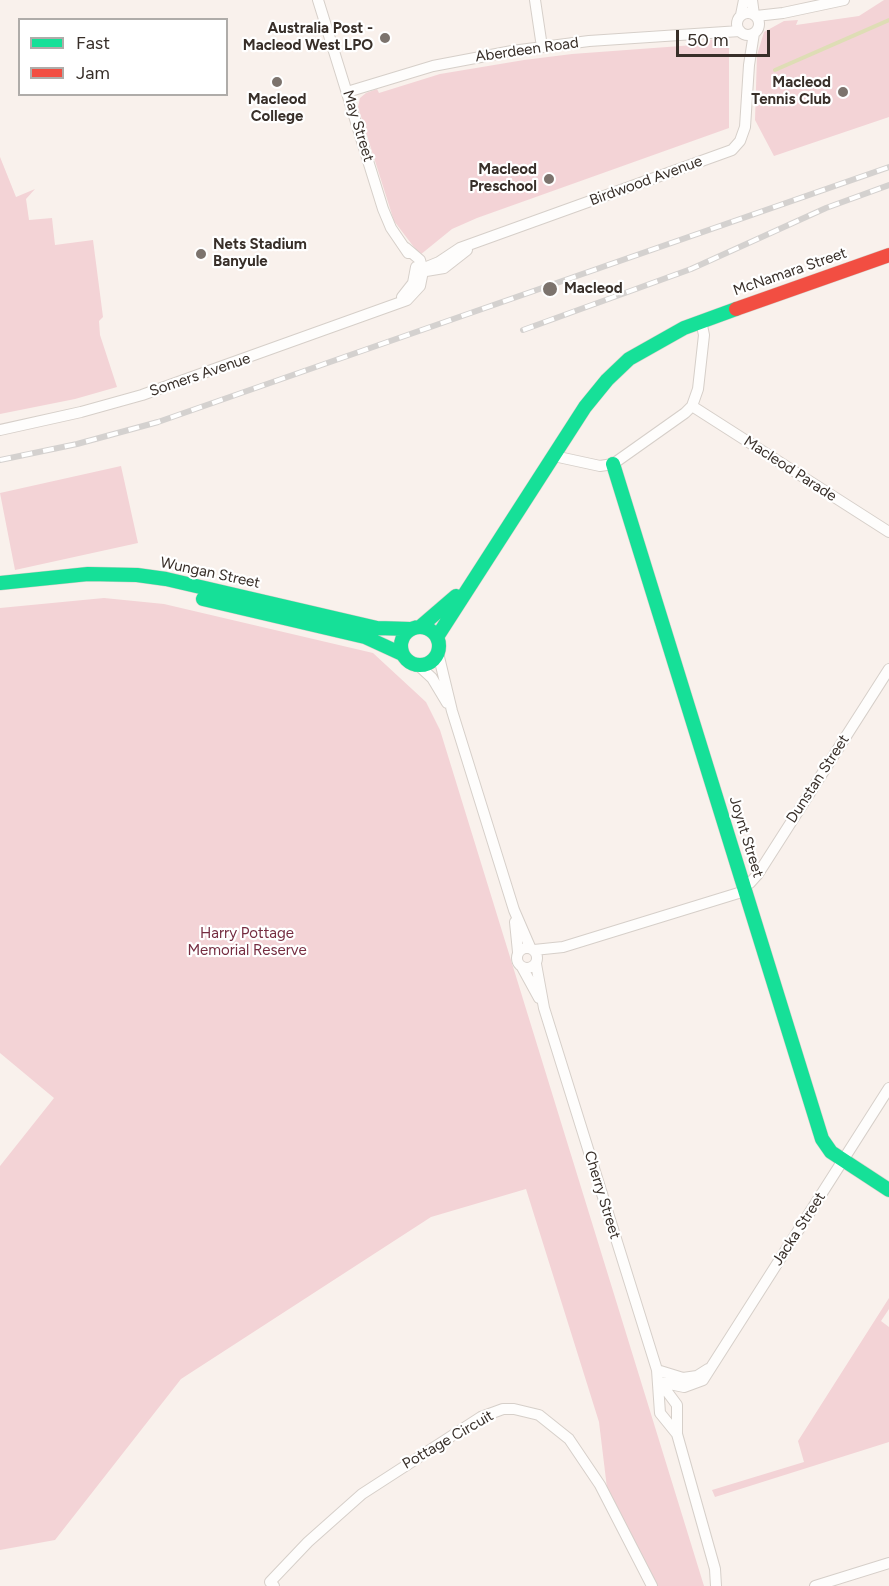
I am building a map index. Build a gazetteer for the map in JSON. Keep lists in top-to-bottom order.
{
  "streets": {
    "street": [
      "Aberdeen Road",
      "May Street",
      "Birdwood Avenue",
      "McNamara Street",
      "Somers Avenue",
      "Macleod Parade",
      "Wungan Street",
      "Dunstan Street",
      "Joynt Street",
      "Cherry Street",
      "Jacka Street",
      "Pottage Circuit"
    ]
  },
  "crossings": [
    ["Aberdeen Road", "May Street"],
    ["Aberdeen Road", "Birdwood Avenue"],
    ["May Street", "Birdwood Avenue"],
    ["May Street", "Somers Avenue"],
    ["Birdwood Avenue", "Somers Avenue"],
    ["McNamara Street", "Wungan Street"],
    ["Dunstan Street", "Joynt Street"],
    ["Dunstan Street", "Cherry Street"],
    ["Joynt Street", "Jacka Street"],
    ["Cherry Street", "Jacka Street"]
  ],
  "parks": ["Harry Pottage Memorial Reserve"],
  "places": [
    "Australia Post - Macleod West LPO",
    "Macleod College",
    "Macleod Tennis Club",
    "Macleod Preschool",
    "Nets Stadium Banyule",
    "Macleod"
  ],
  "legend": ["Fast", "Jam"],
  "scale_bar": "50 m"
}
